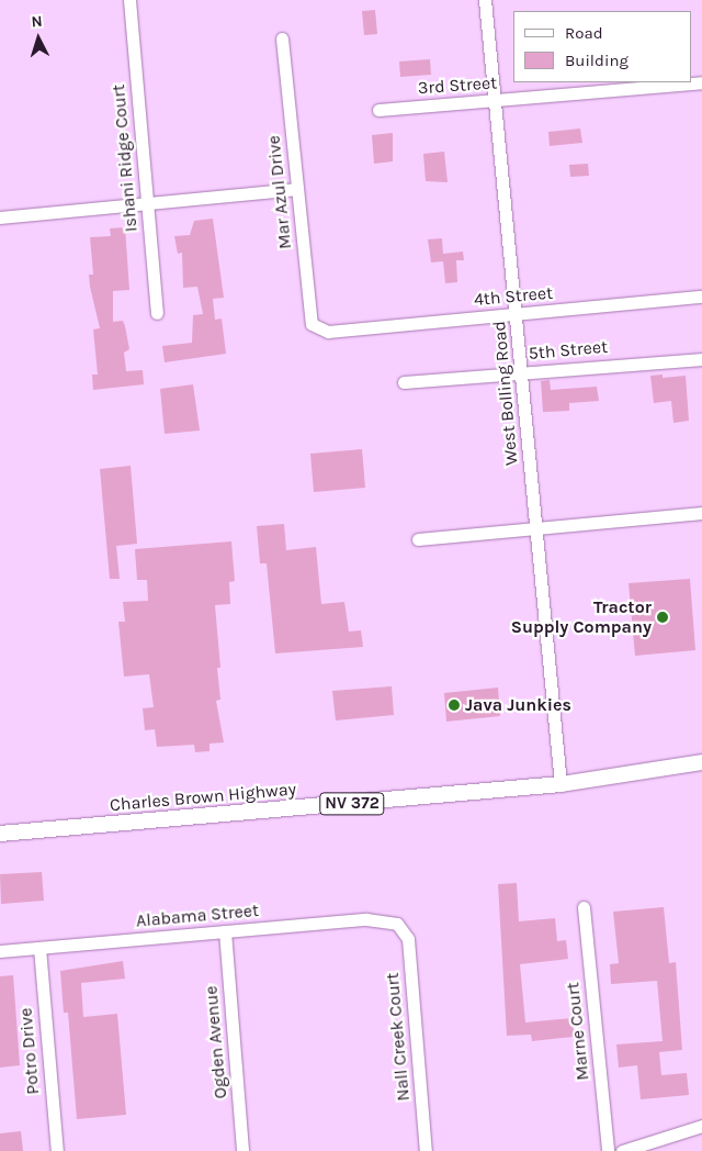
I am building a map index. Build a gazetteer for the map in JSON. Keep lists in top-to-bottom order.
{
  "streets": {
    "main road": ["Charles Brown Highway", "NV 372"],
    "street": [
      "3rd Street",
      "Ishani Ridge Court",
      "Mar Azul Drive",
      "4th Street",
      "5th Street",
      "West Bolling Road",
      "Alabama Street",
      "Marne Court",
      "Nall Creek Court",
      "Ogden Avenue",
      "Potro Drive"
    ]
  },
  "crossings": [
    ["3rd Street", "West Bolling Road"],
    ["Mar Azul Drive", "4th Street"],
    ["4th Street", "West Bolling Road"],
    ["5th Street", "West Bolling Road"],
    ["West Bolling Road", "Charles Brown Highway"],
    ["Alabama Street", "Nall Creek Court"],
    ["Alabama Street", "Ogden Avenue"],
    ["Alabama Street", "Potro Drive"]
  ],
  "places": ["Tractor Supply Company", "Java Junkies"],
  "legend": ["Road", "Building"],
  "north": "top"
}
